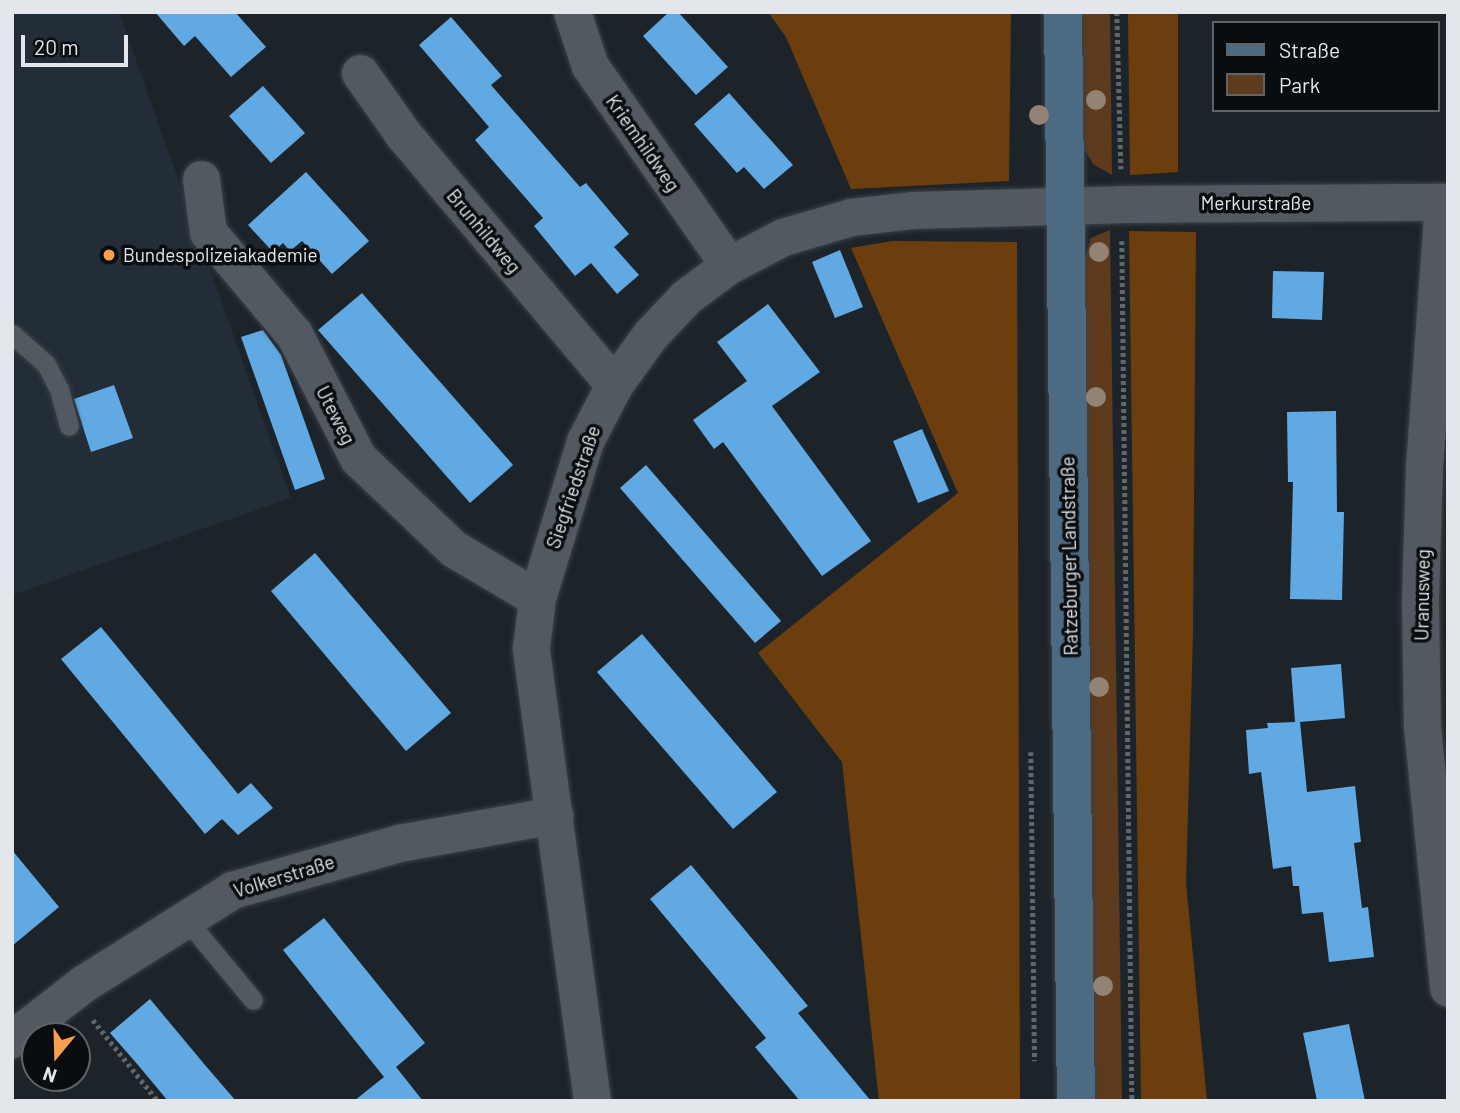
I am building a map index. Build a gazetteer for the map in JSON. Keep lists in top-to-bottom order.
{
  "streets": {
    "main road": ["Ratzeburger Landstraße"],
    "street": [
      "Kriemhildweg",
      "Merkurstraße",
      "Brunhildweg",
      "Uteweg",
      "Siegfriedstraße",
      "Uranusweg",
      "Volkerstraße"
    ]
  },
  "crossings": [
    ["Kriemhildweg", "Siegfriedstraße"],
    ["Merkurstraße", "Siegfriedstraße"],
    ["Merkurstraße", "Ratzeburger Landstraße"],
    ["Merkurstraße", "Uranusweg"],
    ["Brunhildweg", "Siegfriedstraße"],
    ["Uteweg", "Siegfriedstraße"],
    ["Siegfriedstraße", "Ratzeburger Landstraße"],
    ["Siegfriedstraße", "Volkerstraße"]
  ],
  "places": ["Bundespolizeiakademie"],
  "legend": ["Straße", "Park"],
  "scale_bar": "20 m",
  "north": "bottom"
}
